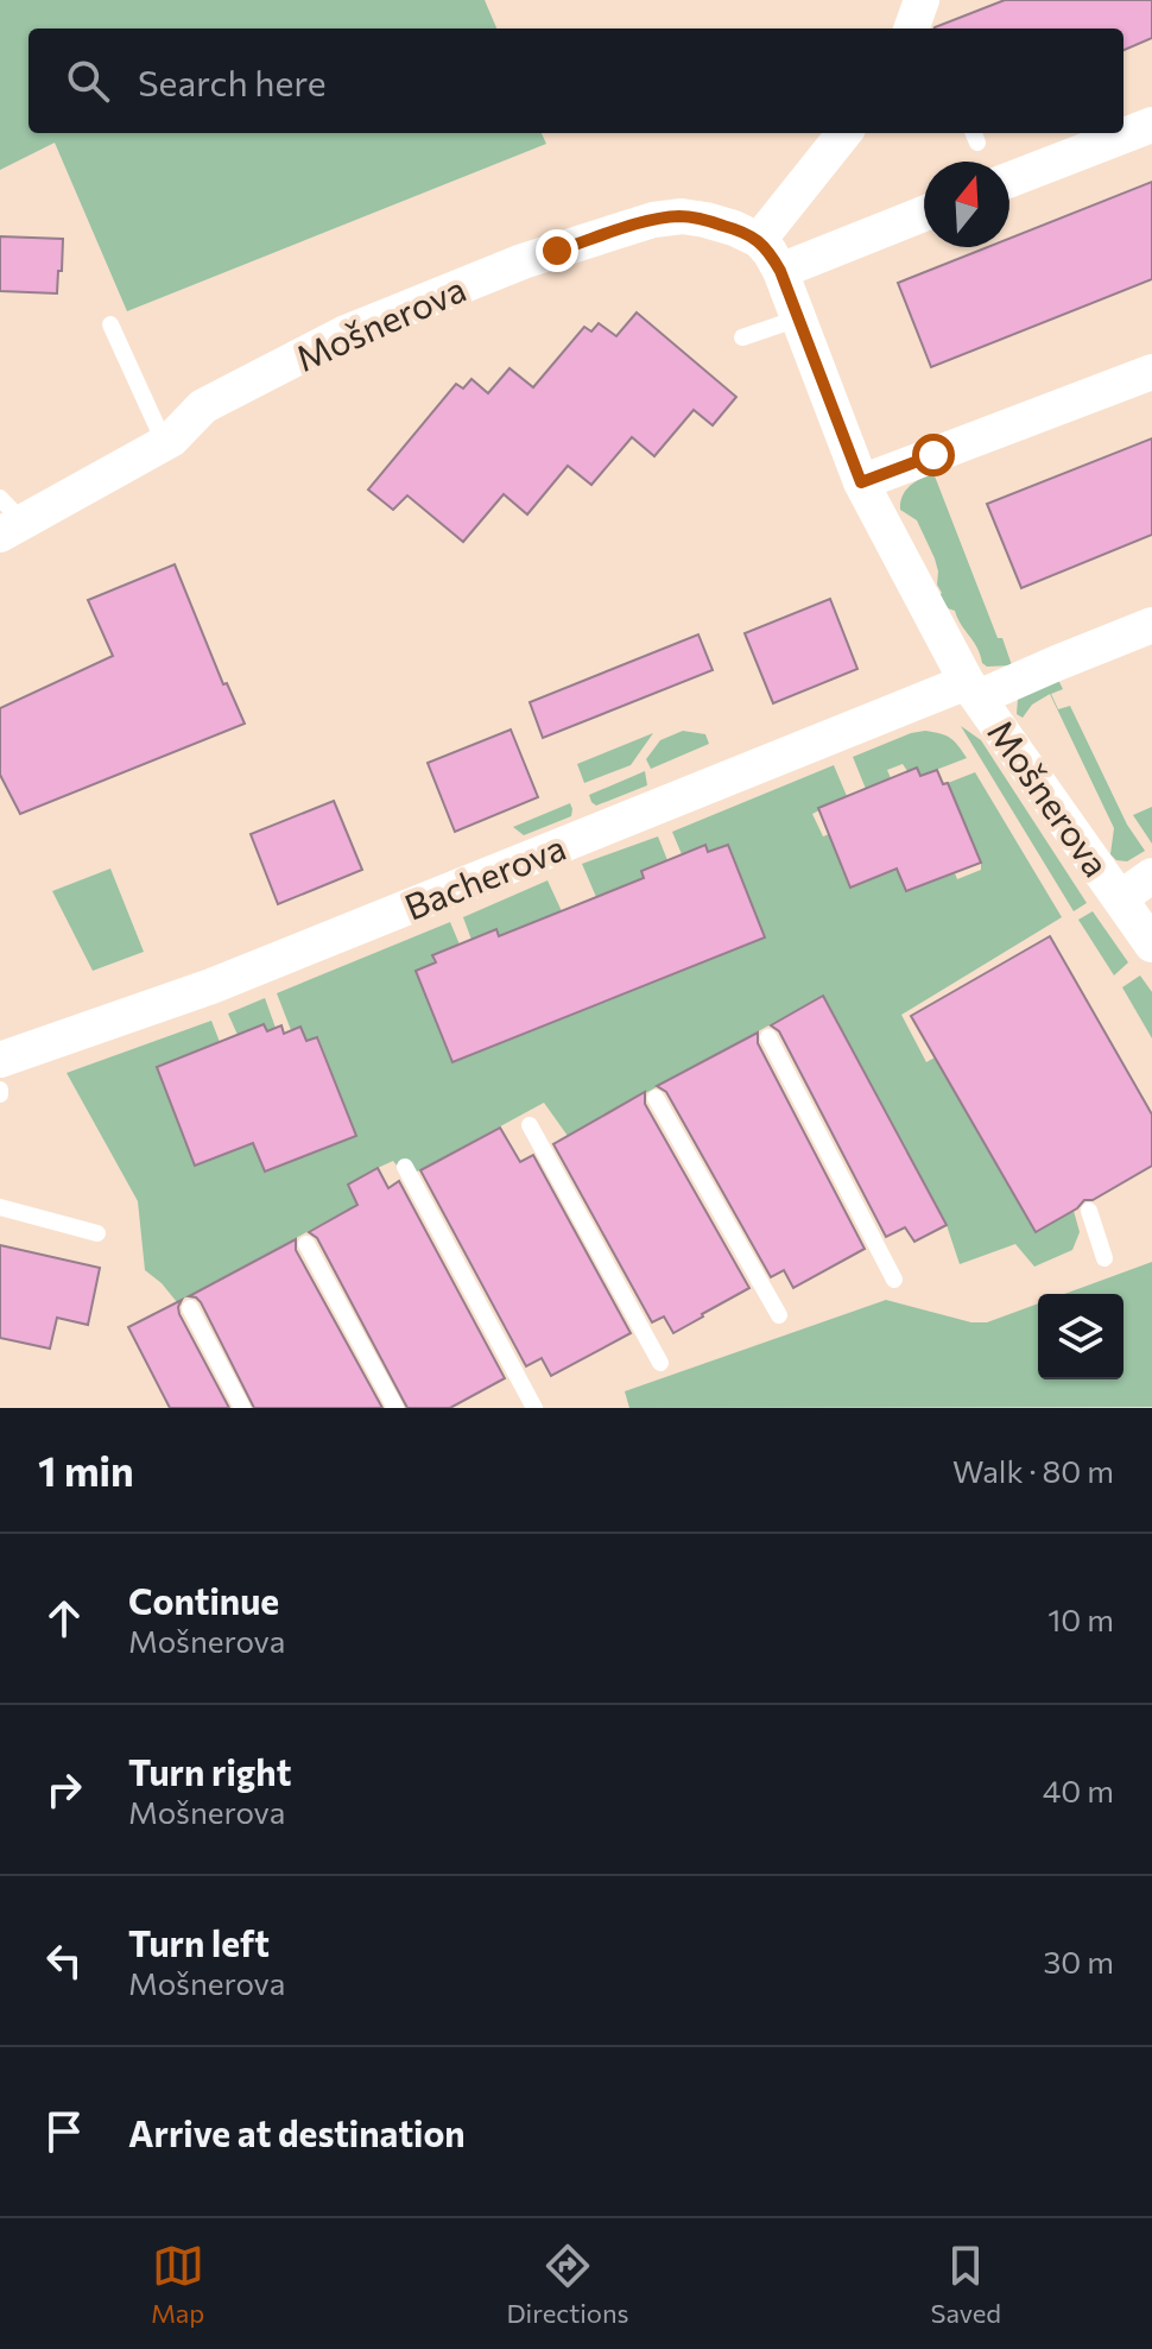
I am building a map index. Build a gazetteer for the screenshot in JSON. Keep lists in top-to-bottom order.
{
  "streets": {
    "street": ["Mošnerova", "Bacherova"]
  },
  "crossings": [
    ["Mošnerova", "Bacherova"]
  ],
  "north": "top",
  "page": {
    "search": "Search here",
    "heading": ["1 min", "Walk · 80 m"],
    "list": [
      ["Continue", "Mošnerova", "10 m"],
      ["Turn right", "Mošnerova", "40 m"],
      ["Turn left", "Mošnerova", "30 m"],
      "Arrive at destination"
    ],
    "nav": ["Map", "Directions", "Saved"]
  }
}
